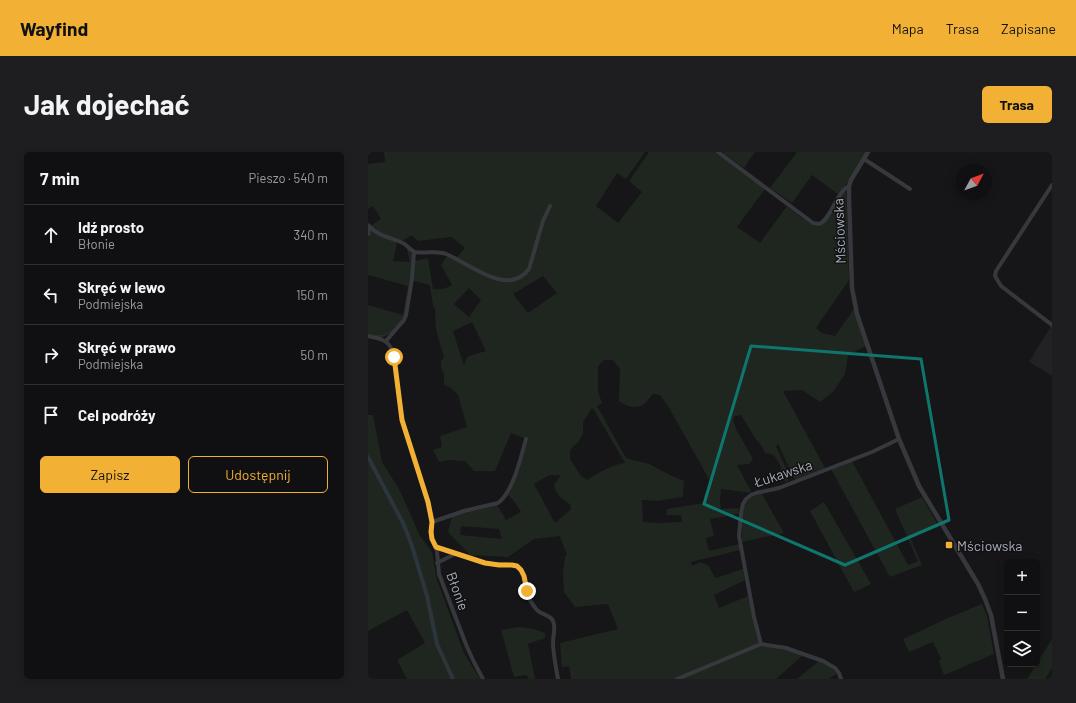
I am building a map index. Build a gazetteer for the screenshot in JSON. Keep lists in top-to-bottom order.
{
  "streets": {
    "street": ["Mściowska", "Łukawska", "Błonie"]
  },
  "crossings": [
    ["Mściowska", "Łukawska"]
  ],
  "places": {
    "transit": ["Mściowska"]
  },
  "north": "top right",
  "page": {
    "header": "Wayfind",
    "nav": ["Mapa", "Trasa", "Zapisane"],
    "buttons": [
      "Trasa",
      ["Zapisz", "Udostępnij"]
    ],
    "title": "Jak dojechać",
    "heading": ["7 min", "Pieszo · 540 m"],
    "list": [
      ["Idź prosto", "Błonie", "340 m"],
      ["Skręć w lewo", "Podmiejska", "150 m"],
      ["Skręć w prawo", "Podmiejska", "50 m"],
      "Cel podróży"
    ],
    "map_buttons": ["+", "−"]
  }
}
